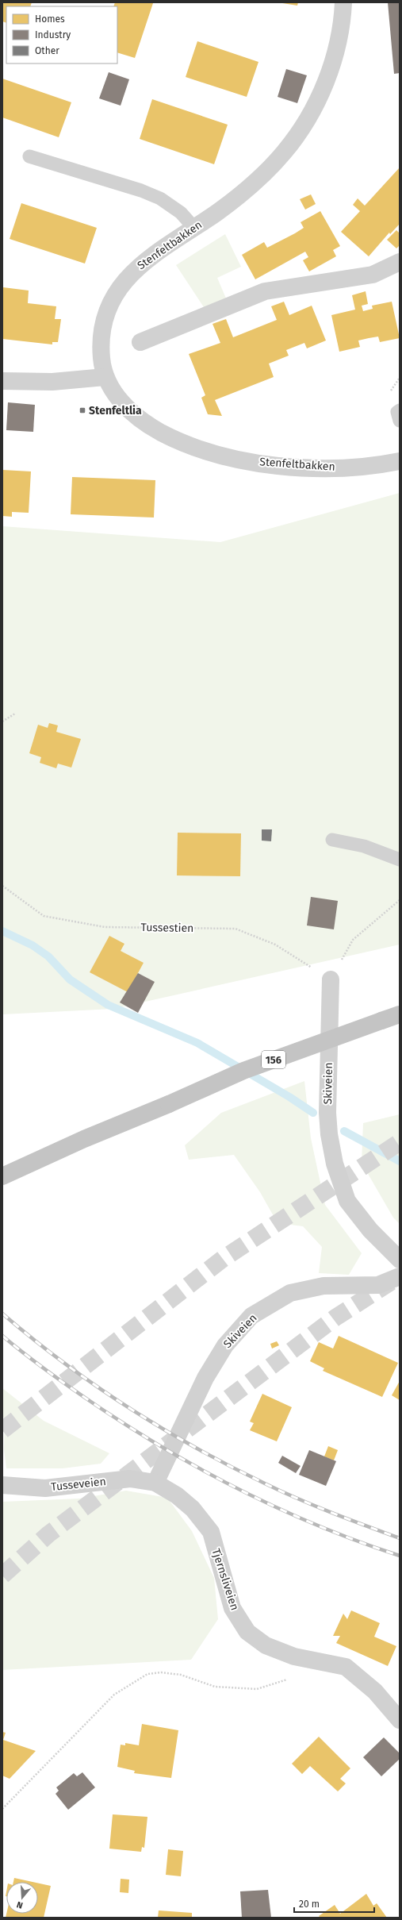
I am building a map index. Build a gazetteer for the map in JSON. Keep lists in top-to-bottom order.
{
  "streets": {
    "main road": ["156"],
    "street": [
      "Stenfeltbakken",
      "Skiveien",
      "Tusseveien",
      "Tjernsliveien"
    ],
    "path": ["Tussestien"]
  },
  "crossings": [
    ["Tussestien", "Skiveien"],
    ["Skiveien", "Tusseveien"],
    ["Skiveien", "Tjernsliveien"],
    ["Tusseveien", "Tjernsliveien"]
  ],
  "places": {
    "transit": ["Stenfeltlia"]
  },
  "legend": ["Homes", "Industry", "Other"],
  "scale_bar": "20 m",
  "north": "bottom"
}
